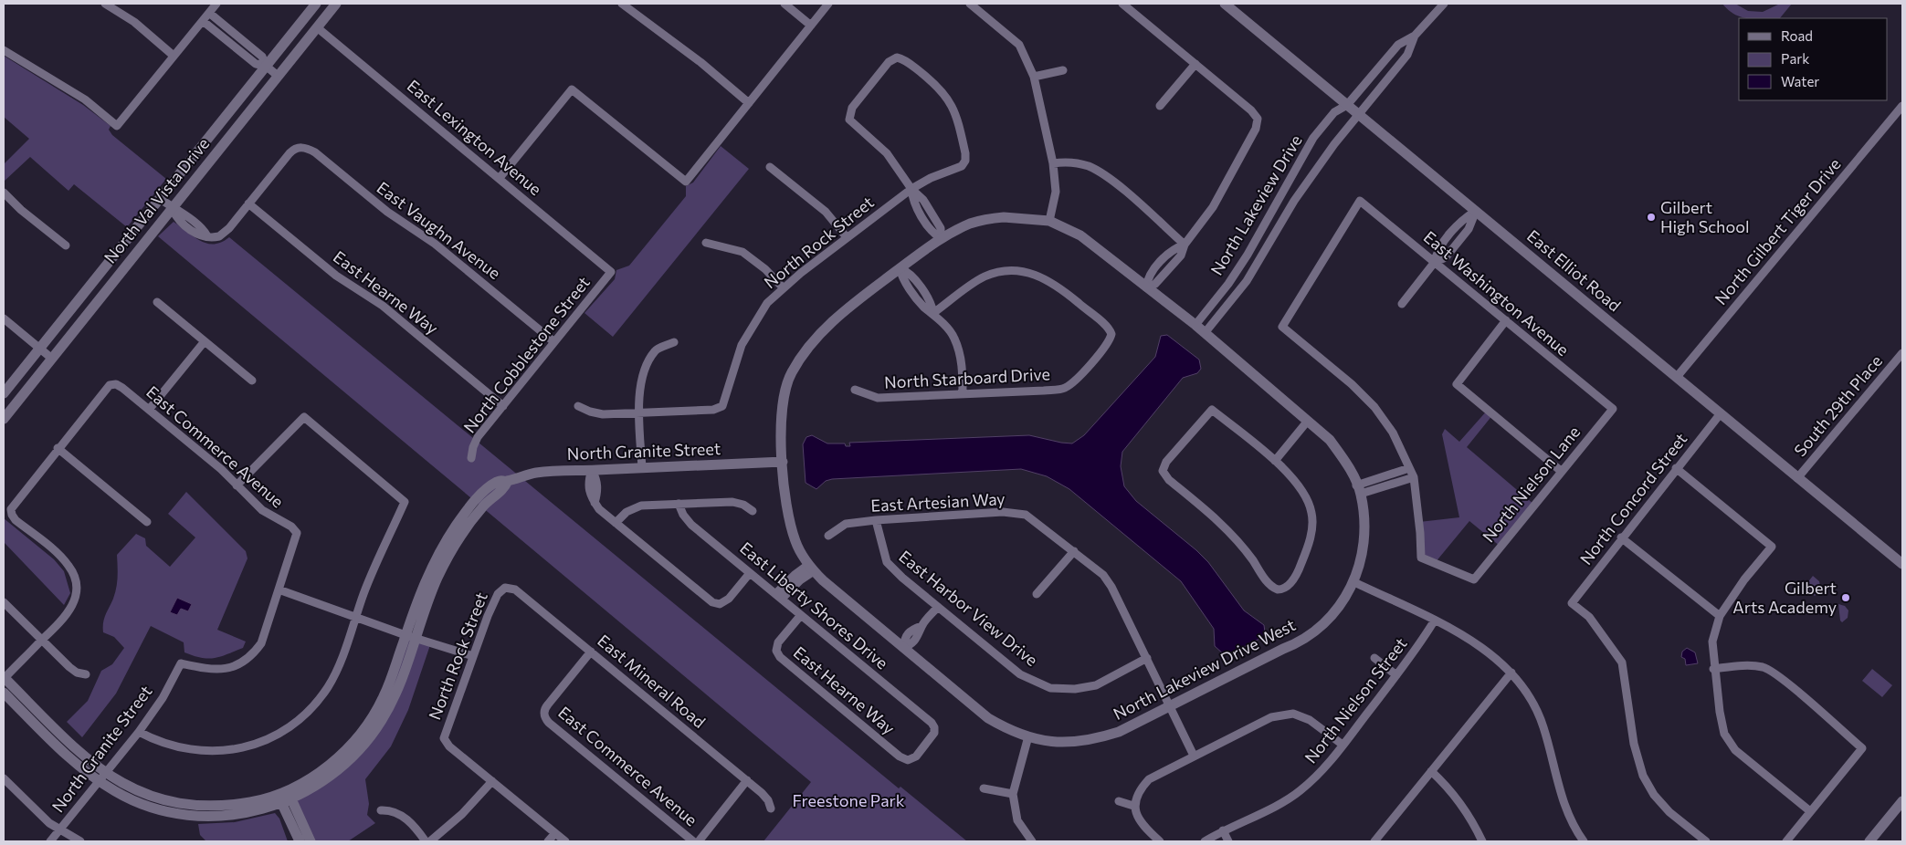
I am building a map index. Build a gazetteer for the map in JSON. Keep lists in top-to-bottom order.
{
  "streets": {
    "street": [
      "East Lexington Avenue",
      "North Val Vista Drive",
      "North Lakeview Drive",
      "East Vaughn Avenue",
      "North Gilbert Tiger Drive",
      "North Rock Street",
      "East Elliot Road",
      "East Hearne Way",
      "East Washington Avenue",
      "North Cobblestone Street",
      "North Starboard Drive",
      "South 29th Place",
      "East Commerce Avenue",
      "North Granite Street",
      "North Nielson Lane",
      "North Concord Street",
      "East Artesian Way",
      "East Liberty Shores Drive",
      "East Harbor View Drive",
      "North Lakeview Drive West",
      "East Mineral Road",
      "North Nielson Street"
    ]
  },
  "crossings": [
    ["East Lexington Avenue", "North Val Vista Drive"],
    ["East Lexington Avenue", "North Cobblestone Street"],
    ["North Lakeview Drive", "East Elliot Road"],
    ["North Lakeview Drive", "North Lakeview Drive West"],
    ["East Vaughn Avenue", "East Hearne Way"],
    ["East Vaughn Avenue", "North Cobblestone Street"],
    ["North Gilbert Tiger Drive", "East Elliot Road"],
    ["North Rock Street", "East Mineral Road"],
    ["East Elliot Road", "South 29th Place"],
    ["East Elliot Road", "North Concord Street"],
    ["East Hearne Way", "North Cobblestone Street"],
    ["East Hearne Way", "East Liberty Shores Drive"],
    ["East Washington Avenue", "North Nielson Lane"],
    ["East Commerce Avenue", "North Granite Street"],
    ["East Commerce Avenue", "East Mineral Road"],
    ["North Granite Street", "North Lakeview Drive West"],
    ["East Artesian Way", "East Harbor View Drive"],
    ["East Artesian Way", "North Lakeview Drive West"]
  ],
  "parks": ["Freestone Park"],
  "places": ["Gilbert High School", "Gilbert Arts Academy"],
  "legend": ["Road", "Park", "Water"]
}
